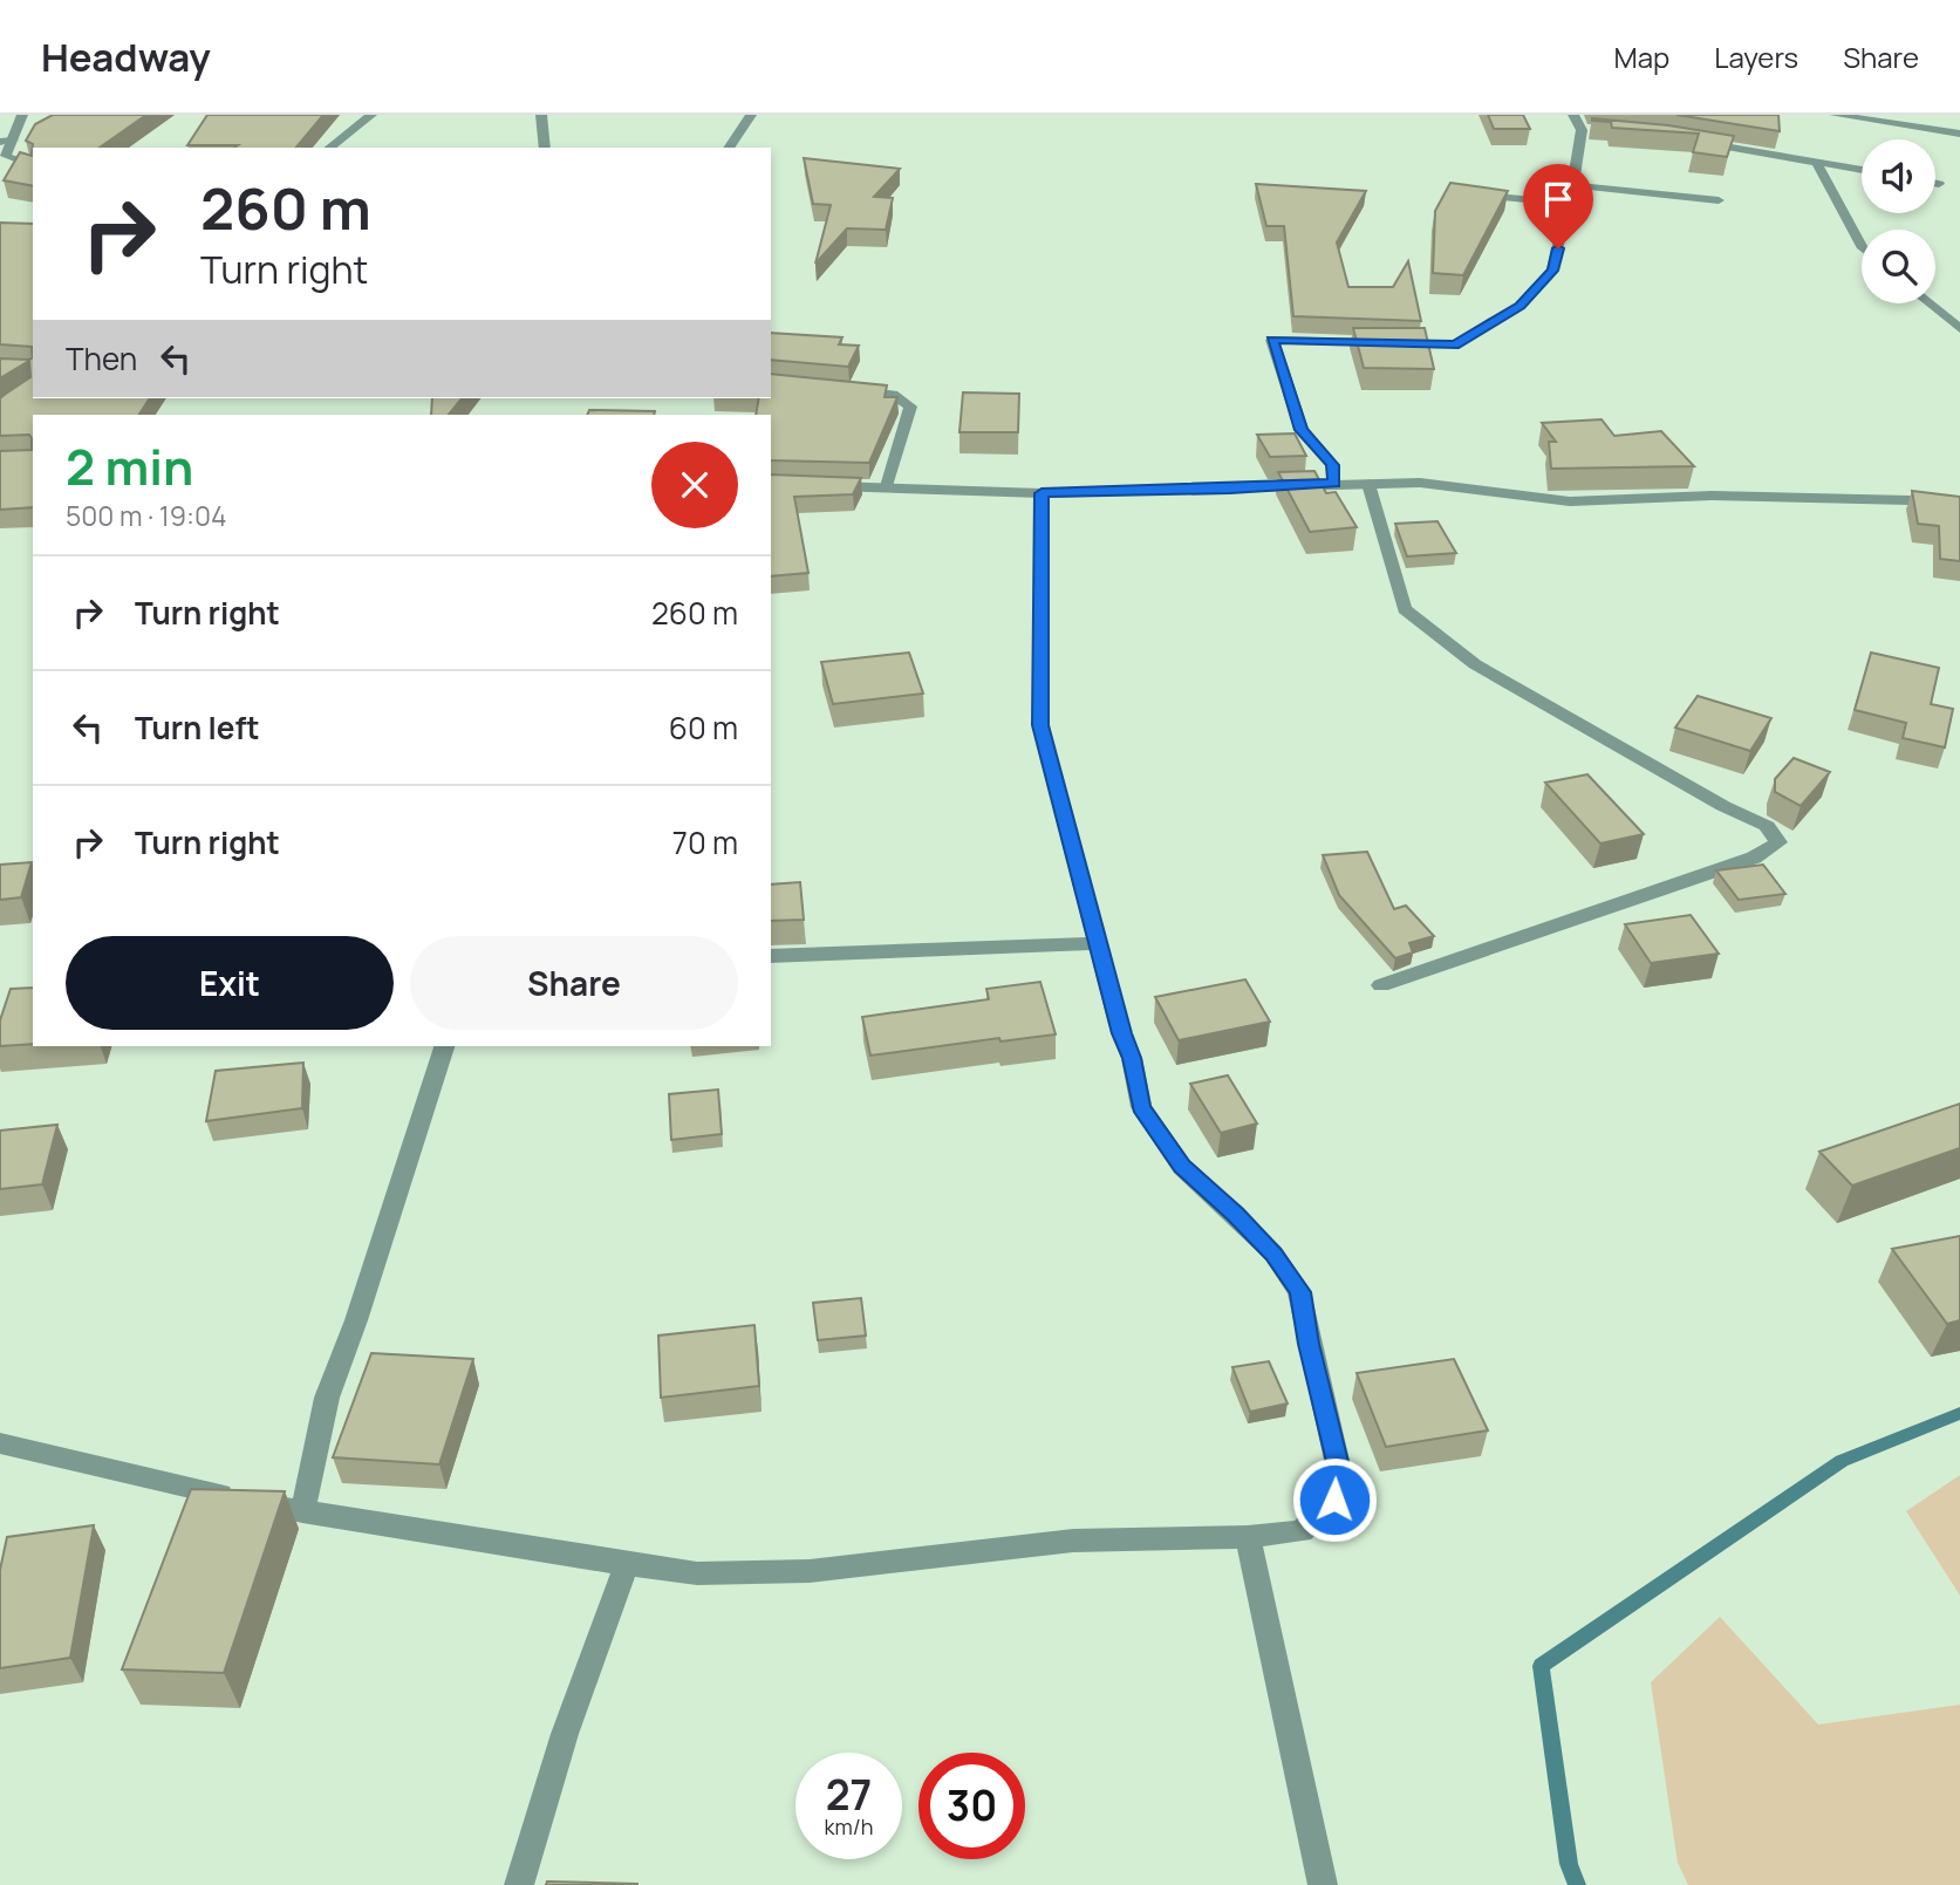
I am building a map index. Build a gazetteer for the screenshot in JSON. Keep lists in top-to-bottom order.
{
  "page": {
    "header": "Headway",
    "nav": ["Map", "Layers", "Share"],
    "turn": ["260 m", "Turn right"],
    "then": "Then",
    "heading": ["2 min", "500 m · 19:04"],
    "list": [
      {
        "name": "Turn right",
        "value": "260 m"
      },
      {
        "name": "Turn left",
        "value": "60 m"
      },
      {
        "name": "Turn right",
        "value": "70 m"
      }
    ],
    "buttons": ["Exit", "Share"],
    "speed": "27 km/h",
    "limit": "30"
  }
}
